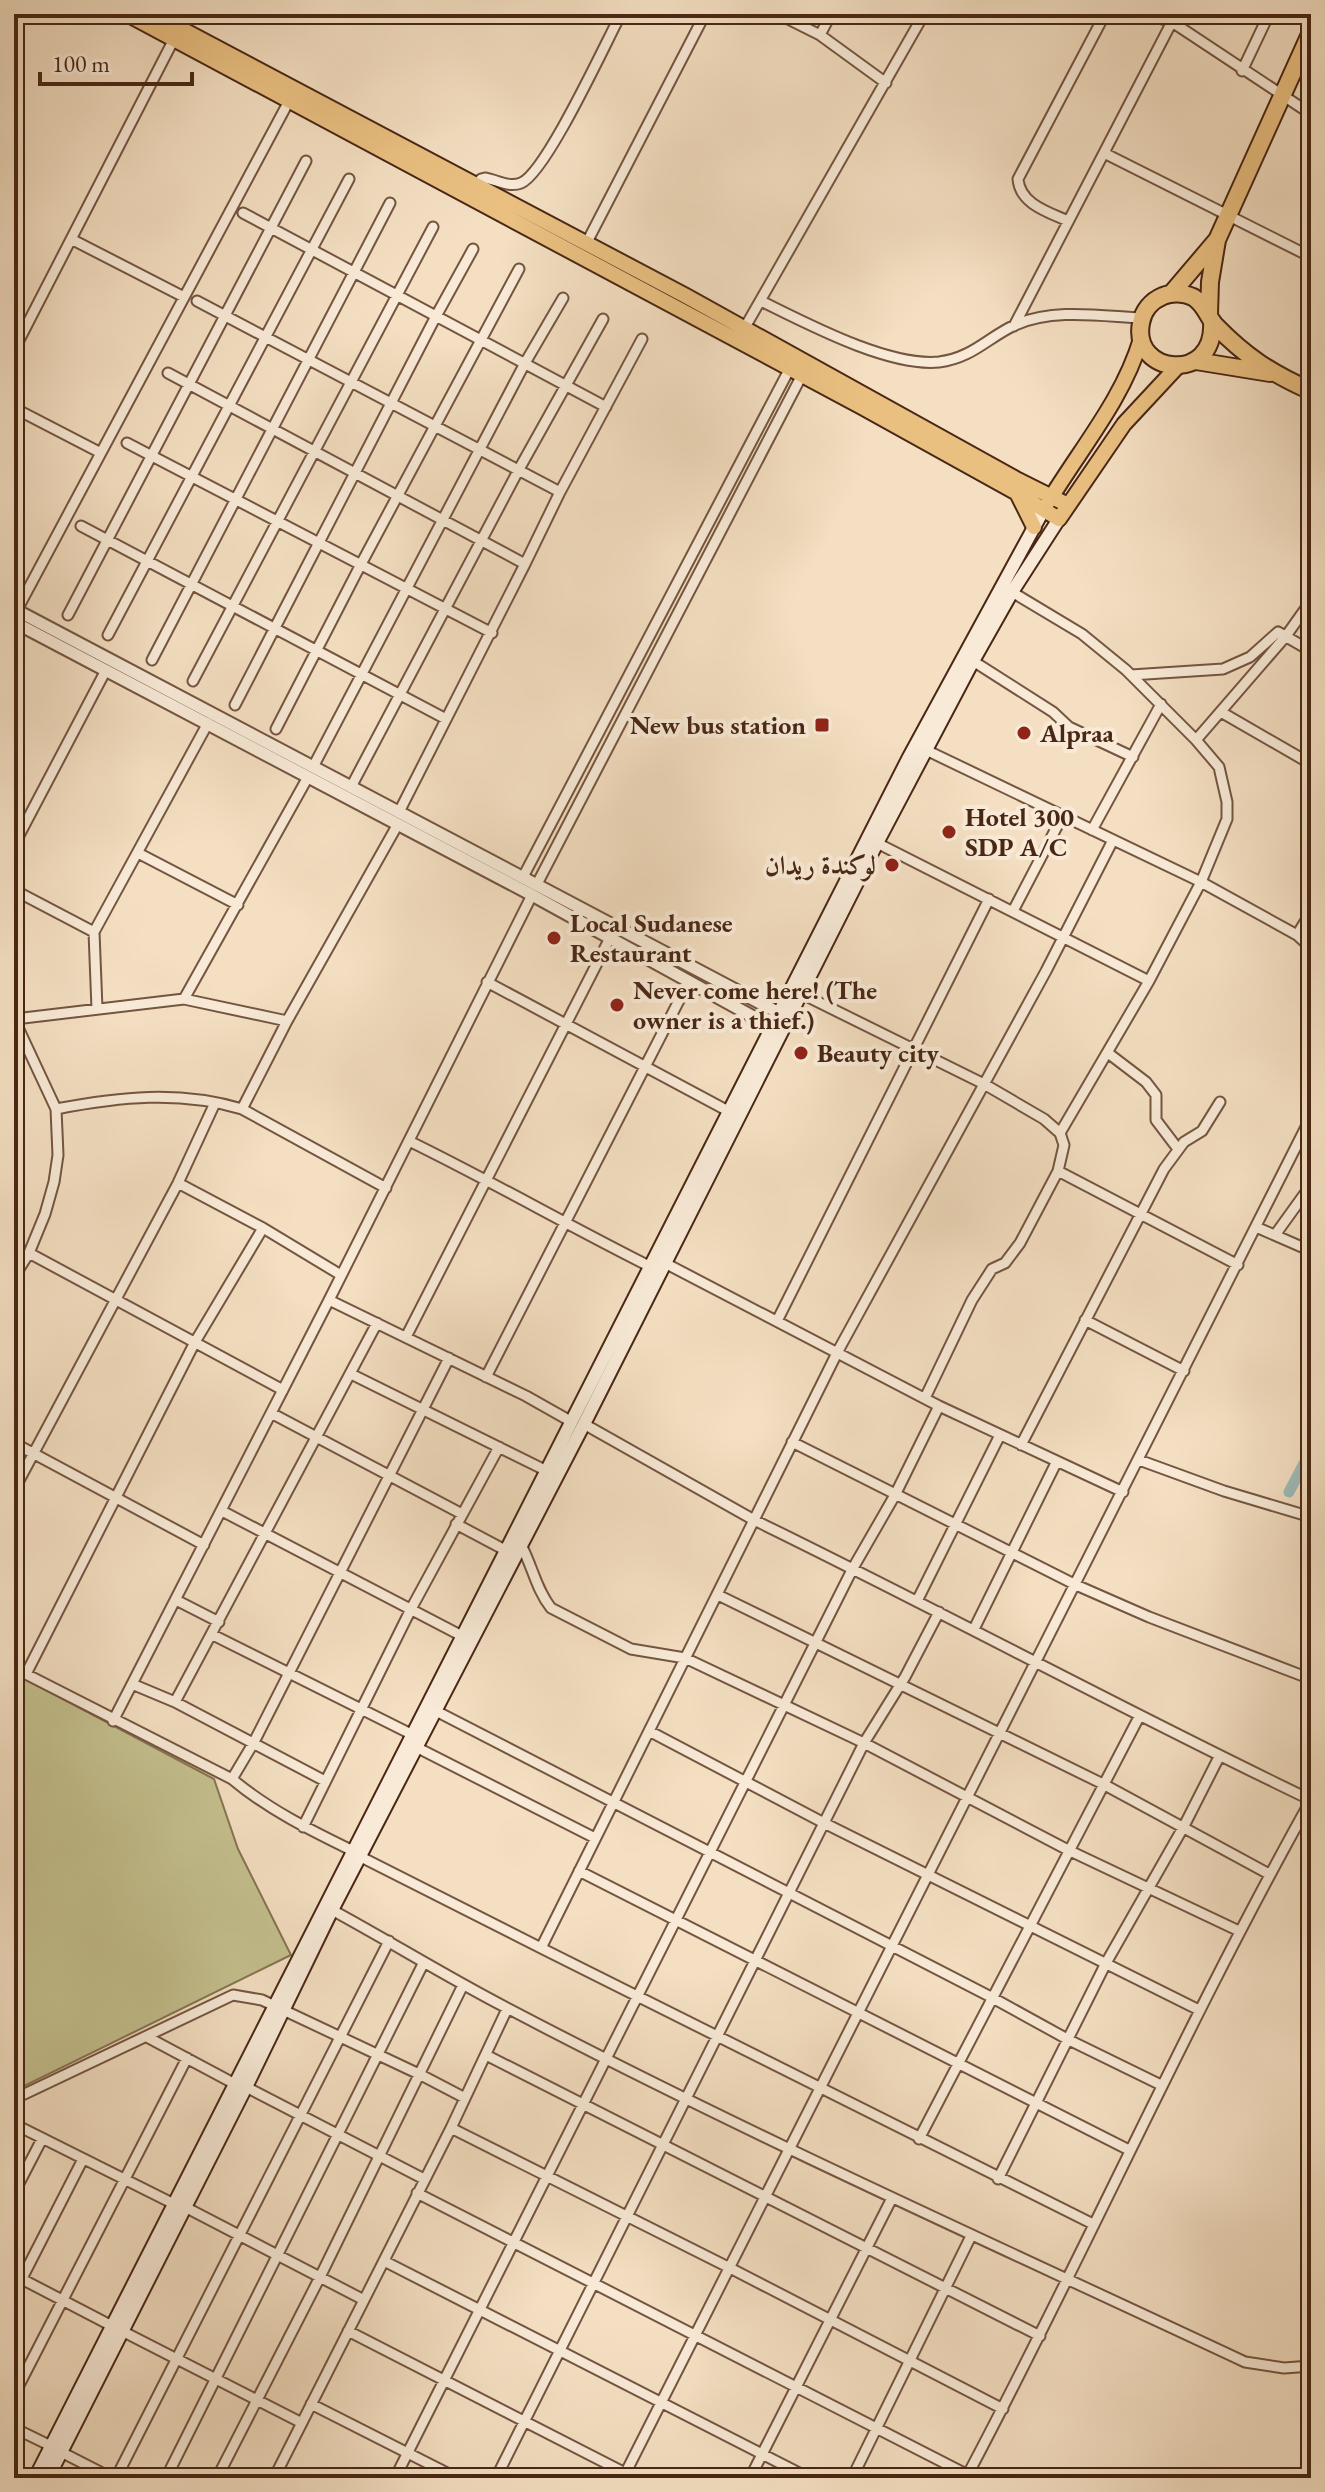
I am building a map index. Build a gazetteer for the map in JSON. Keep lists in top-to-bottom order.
{
  "places": {
    "transit": ["New bus station"],
    "other": [
      "Alpraa",
      "Hotel 300 SDP A/C",
      "لوكندة ريدان",
      "Local Sudanese Restaurant",
      "Never come here! (The owner is a thief.)",
      "Beauty city"
    ]
  },
  "scale_bar": "100 m"
}
